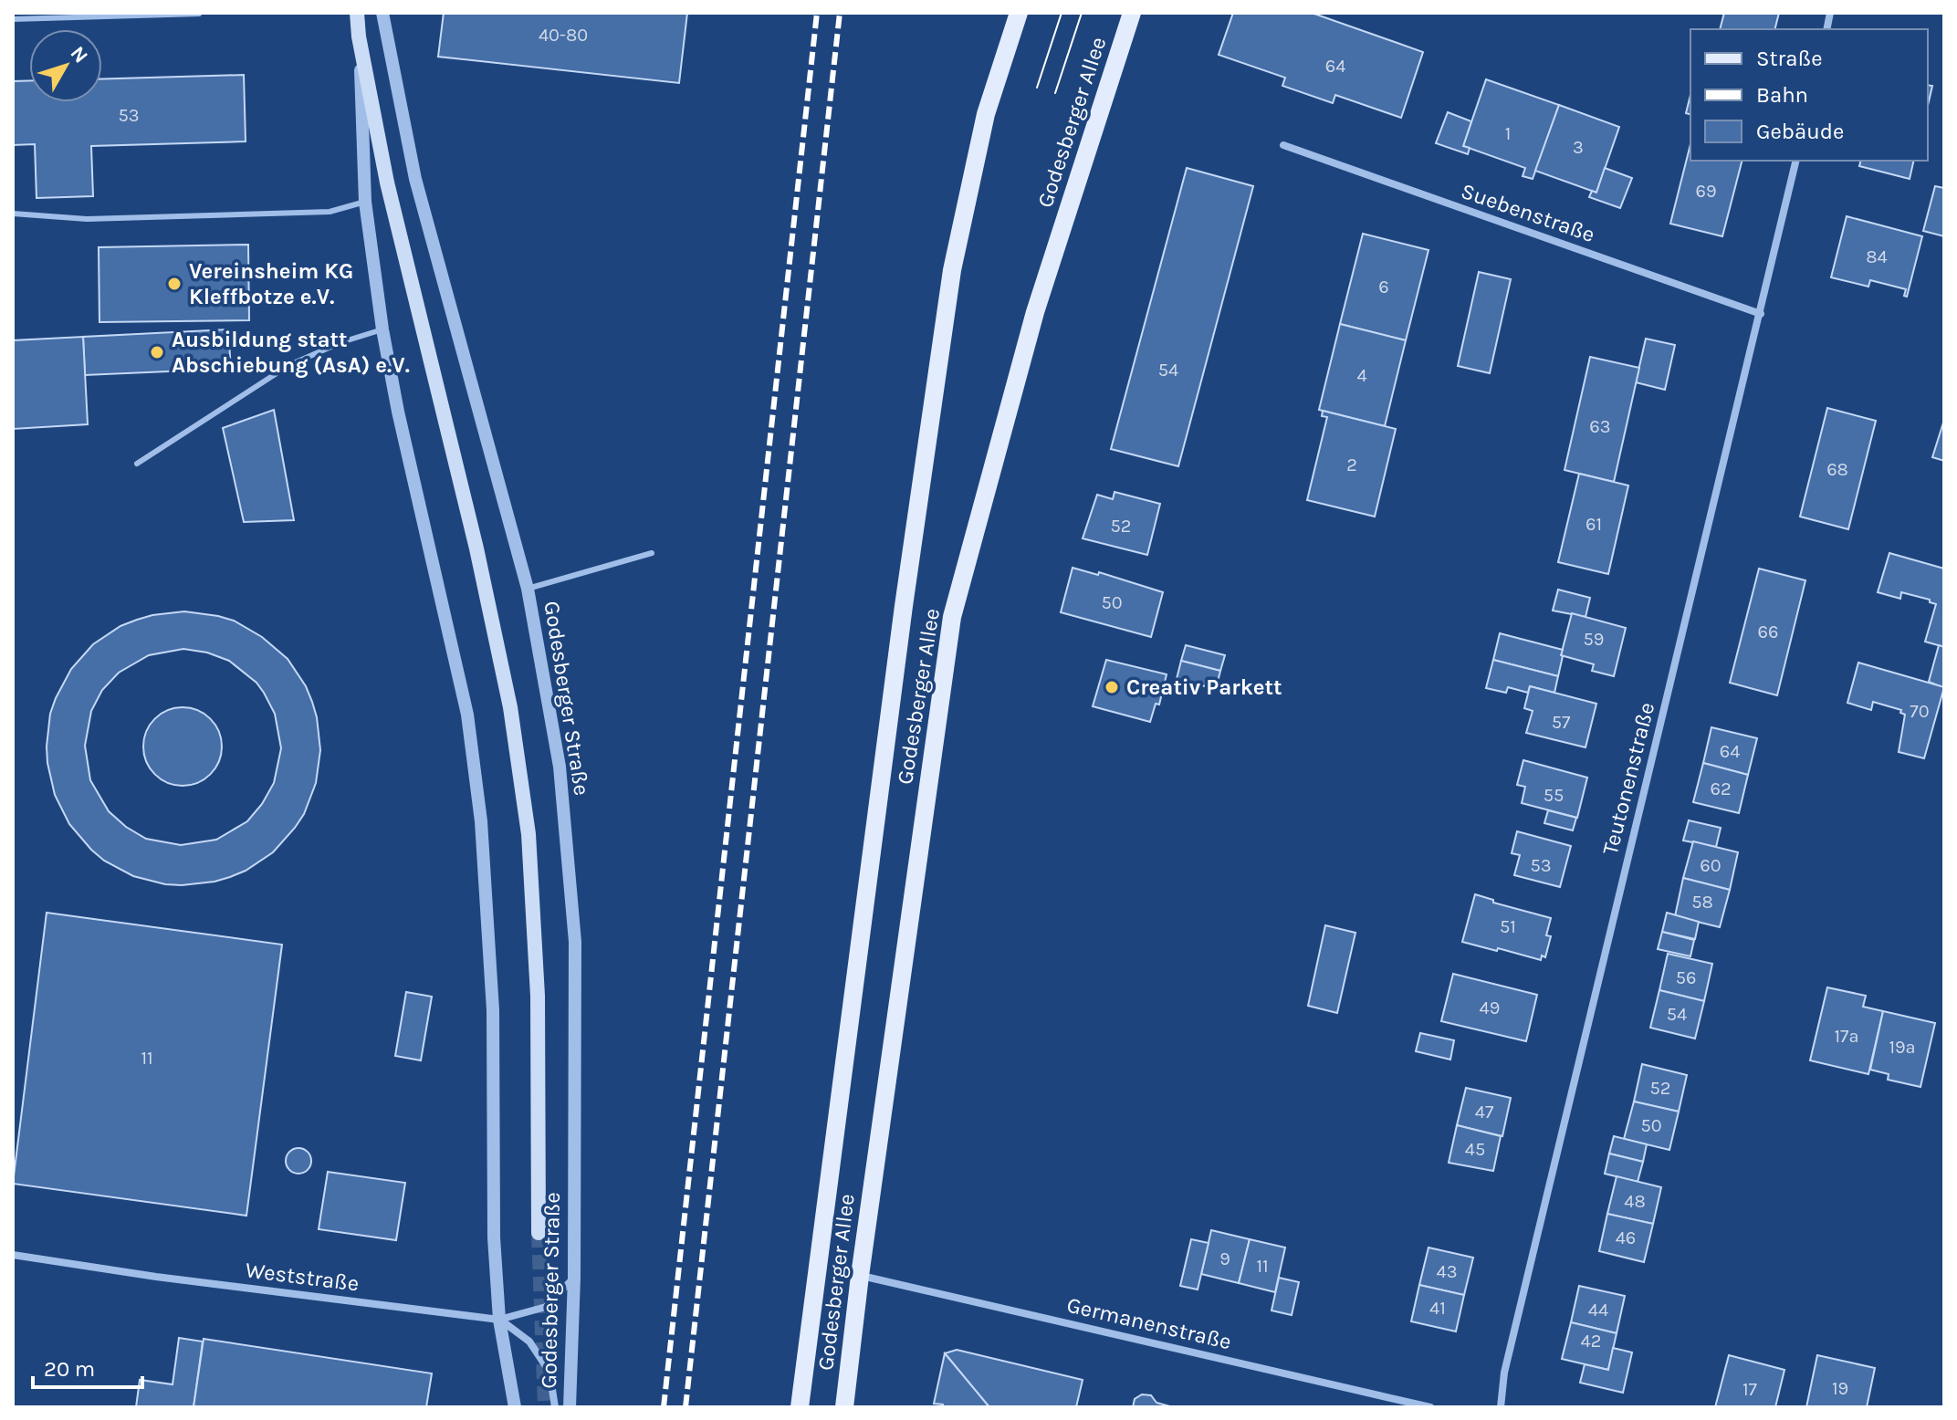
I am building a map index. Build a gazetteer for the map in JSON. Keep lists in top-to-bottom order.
{
  "streets": {
    "main road": ["Godesberger Allee", "Godesberger Straße"],
    "street": [
      "Suebenstraße",
      "Teutonenstraße",
      "Weststraße",
      "Germanenstraße"
    ]
  },
  "crossings": [
    ["Godesberger Allee", "Germanenstraße"],
    ["Suebenstraße", "Teutonenstraße"],
    ["Godesberger Straße", "Weststraße"]
  ],
  "places": ["Vereinsheim KG Kleffbotze e.V.", "Ausbildung statt Abschiebung (AsA) e.V.", "Creativ Parkett"],
  "house_numbers": [
    "40-80",
    "64",
    "53",
    "1",
    "3",
    "69",
    "84",
    "6",
    "54",
    "4",
    "63",
    "2",
    "68",
    "61",
    "52",
    "50",
    "66",
    "59",
    "70",
    "57",
    "64",
    "62",
    "55",
    "53",
    "60",
    "58",
    "51",
    "56",
    "49",
    "54",
    "17a",
    "19a",
    "11",
    "52",
    "47",
    "50",
    "45",
    "48",
    "46",
    "9",
    "11",
    "43",
    "41",
    "44",
    "42",
    "19",
    "17"
  ],
  "legend": ["Straße", "Bahn", "Gebäude"],
  "scale_bar": "20 m",
  "north": "top right"
}
